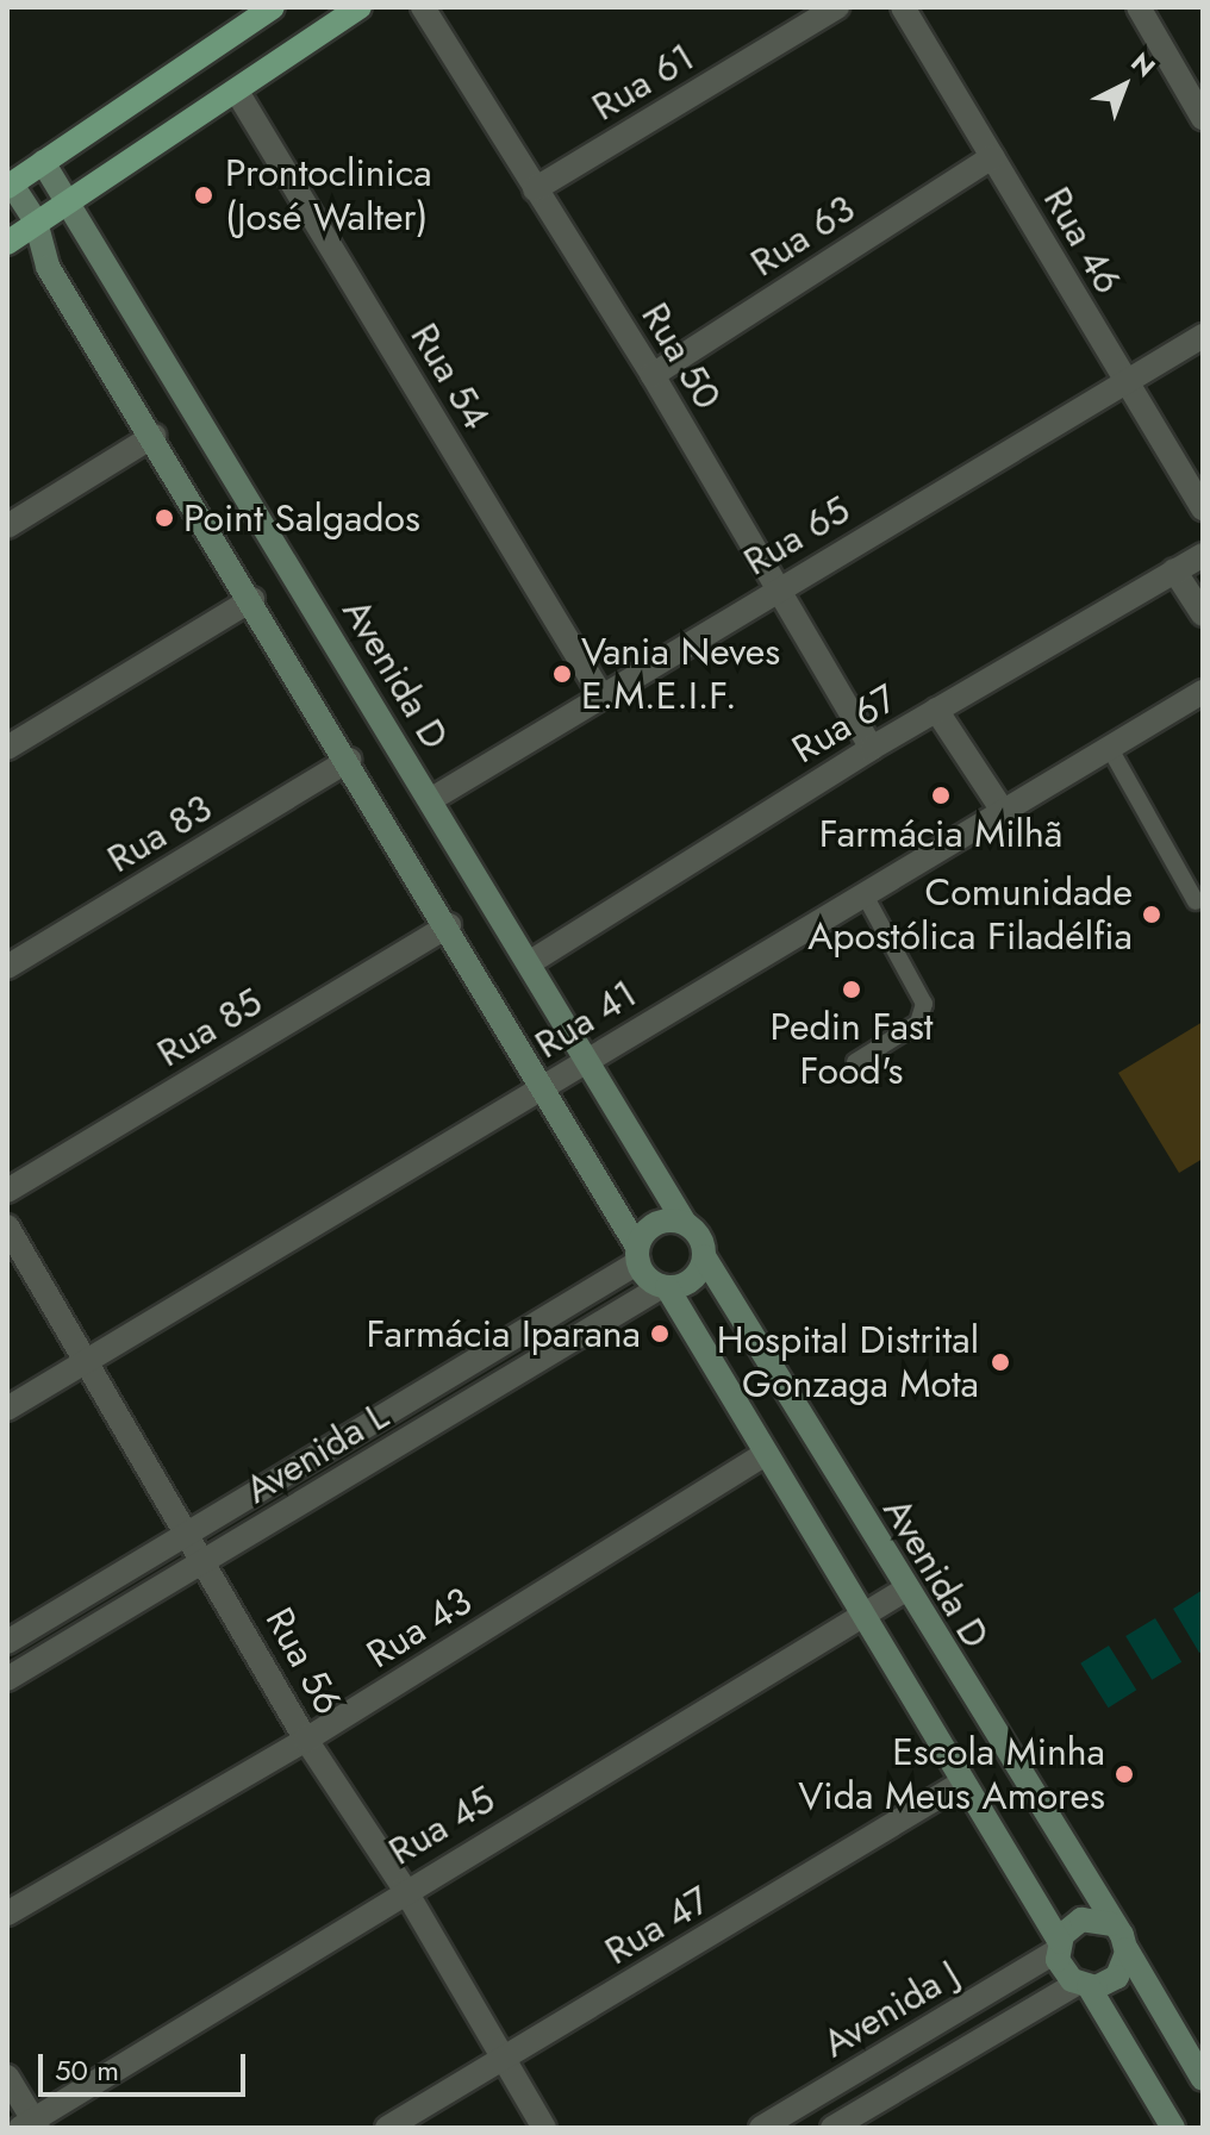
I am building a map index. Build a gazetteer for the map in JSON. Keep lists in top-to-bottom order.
{
  "streets": {
    "main road": ["Avenida D"],
    "street": [
      "Rua 61",
      "Rua 63",
      "Rua 46",
      "Rua 50",
      "Rua 54",
      "Rua 65",
      "Rua 67",
      "Rua 83",
      "Rua 41",
      "Rua 85",
      "Avenida L",
      "Rua 43",
      "Rua 56",
      "Rua 45",
      "Rua 47",
      "Avenida J"
    ]
  },
  "crossings": [
    ["Rua 61", "Rua 50"],
    ["Rua 63", "Rua 46"],
    ["Rua 63", "Rua 50"],
    ["Rua 46", "Rua 65"],
    ["Rua 50", "Rua 65"],
    ["Rua 50", "Rua 67"],
    ["Rua 54", "Rua 65"],
    ["Rua 65", "Avenida D"],
    ["Avenida D", "Rua 67"],
    ["Avenida D", "Rua 41"],
    ["Avenida D", "Avenida L"],
    ["Avenida D", "Rua 45"],
    ["Avenida D", "Avenida J"],
    ["Rua 41", "Rua 56"],
    ["Avenida L", "Rua 56"],
    ["Rua 43", "Rua 56"],
    ["Rua 56", "Rua 45"],
    ["Rua 56", "Rua 47"]
  ],
  "places": [
    "Prontoclinica (José Walter)",
    "Point Salgados",
    "Vania Neves E.M.E.I.F.",
    "Farmácia Milhã",
    "Comunidade Apostólica Filadélfia",
    "Pedin Fast Food's",
    "Farmácia Iparana",
    "Hospital Distrital Gonzaga Mota",
    "Escola Minha Vida Meus Amores"
  ],
  "scale_bar": "50 m",
  "north": "top right"
}
